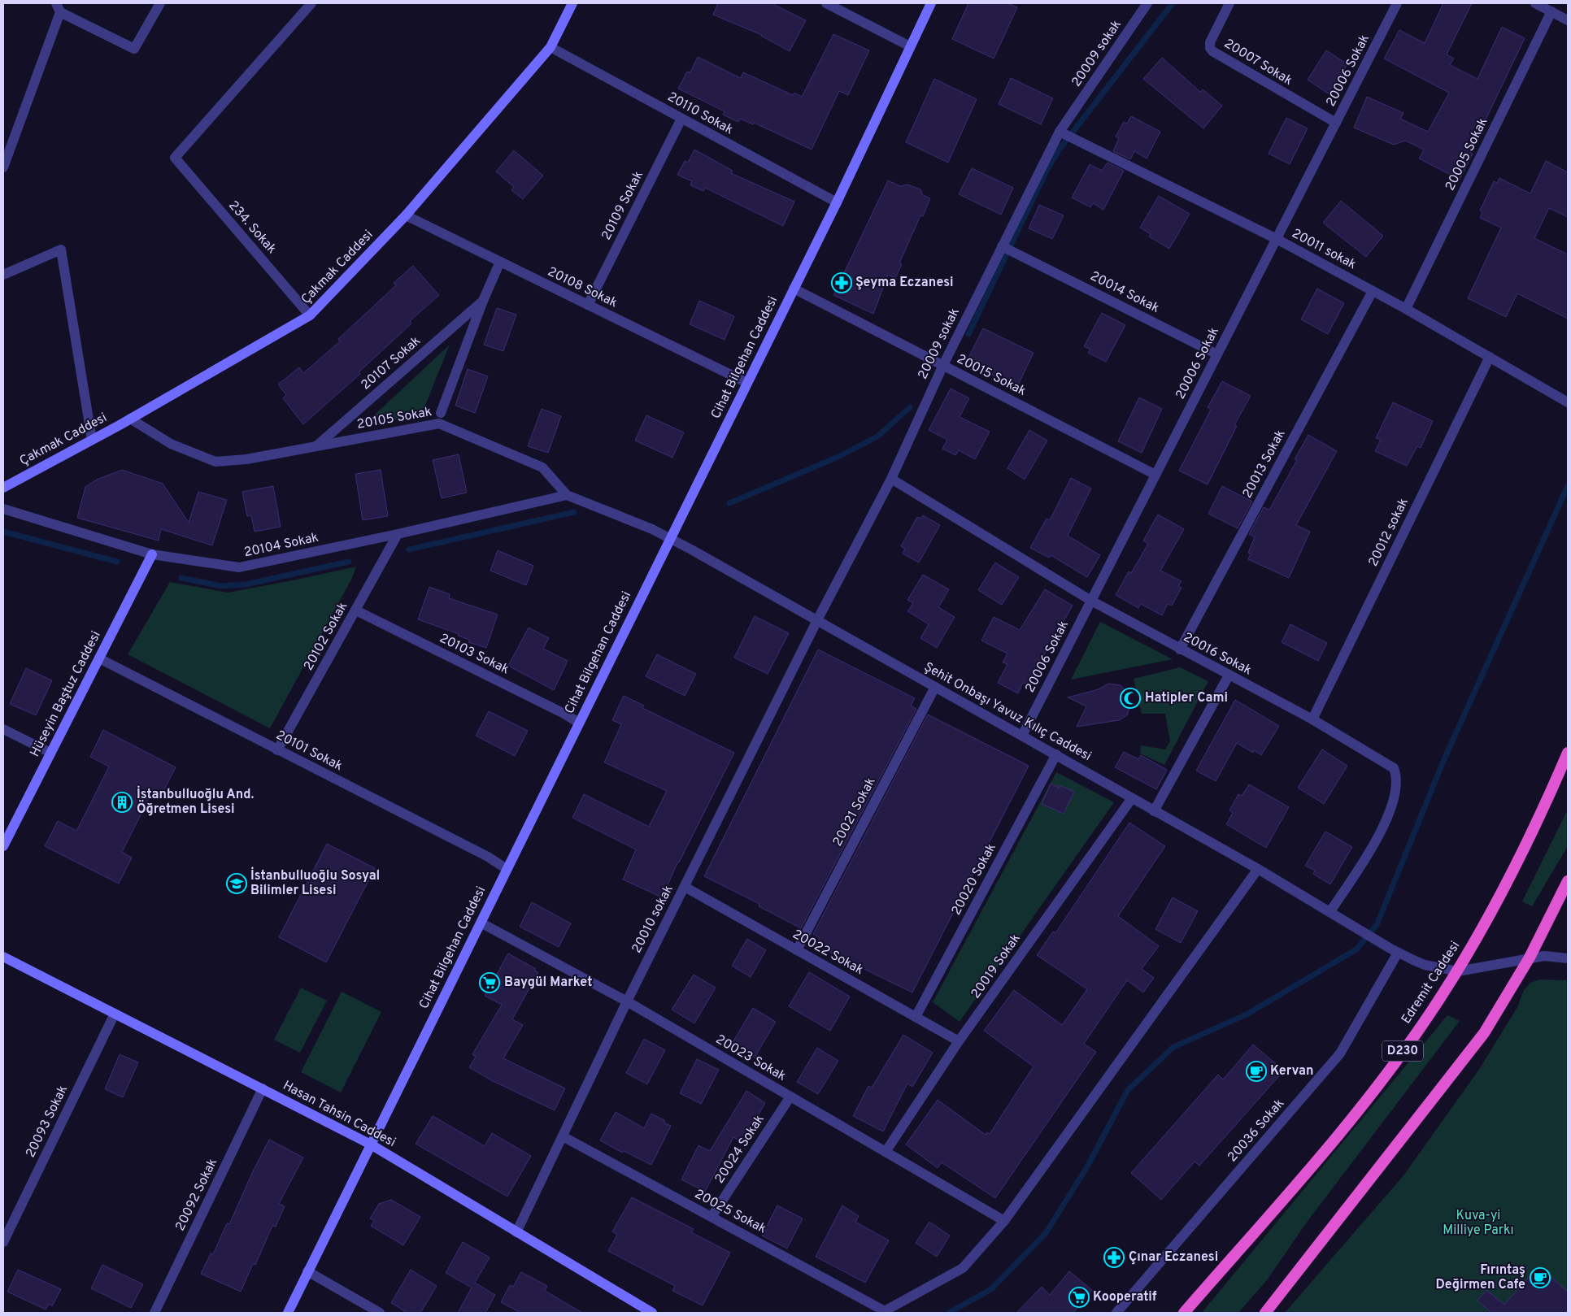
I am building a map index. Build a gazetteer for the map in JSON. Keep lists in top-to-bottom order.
{
  "streets": {
    "highway": ["Edremit Caddesi", "D230"],
    "main road": [
      "Çakmak Caddesi",
      "Cihat Bilgehan Caddesi",
      "Hüseyin Baştuz Caddesi",
      "Hasan Tahsin Caddesi"
    ],
    "street": [
      "20009 sokak",
      "20007 Sokak",
      "20006 Sokak",
      "20110 Sokak",
      "20005 Sokak",
      "20109 Sokak",
      "234. Sokak",
      "20011 sokak",
      "20108 Sokak",
      "20014 Sokak",
      "20107 Sokak",
      "20015 Sokak",
      "20105 Sokak",
      "20013 Sokak",
      "20012 sokak",
      "20104 Sokak",
      "20102 Sokak",
      "20103 Sokak",
      "20016 Sokak",
      "Şehit Onbaşı Yavuz Kılıç Caddesi",
      "20101 Sokak",
      "20021 Sokak",
      "20020 Sokak",
      "20010 sokak",
      "20022 Sokak",
      "20019 Sokak",
      "20023 Sokak",
      "20093 Sokak",
      "20036 Sokak",
      "20024 Sokak",
      "20092 Sokak",
      "20025 Sokak"
    ]
  },
  "crossings": [
    ["20009 sokak", "20011 sokak"],
    ["20009 sokak", "20014 Sokak"],
    ["20009 sokak", "20015 Sokak"],
    ["20009 sokak", "20016 Sokak"],
    ["20009 sokak", "Şehit Onbaşı Yavuz Kılıç Caddesi"],
    ["20009 sokak", "20010 sokak"],
    ["20007 Sokak", "20006 Sokak"],
    ["20006 Sokak", "20011 sokak"],
    ["20006 Sokak", "20014 Sokak"],
    ["20006 Sokak", "20015 Sokak"],
    ["20006 Sokak", "20016 Sokak"],
    ["20006 Sokak", "Şehit Onbaşı Yavuz Kılıç Caddesi"],
    ["20110 Sokak", "20109 Sokak"],
    ["20110 Sokak", "Çakmak Caddesi"],
    ["20110 Sokak", "Cihat Bilgehan Caddesi"],
    ["20005 Sokak", "20011 sokak"],
    ["20109 Sokak", "20108 Sokak"],
    ["234. Sokak", "Çakmak Caddesi"],
    ["20011 sokak", "20013 Sokak"],
    ["20011 sokak", "20012 sokak"],
    ["Çakmak Caddesi", "20108 Sokak"],
    ["Çakmak Caddesi", "20105 Sokak"],
    ["20108 Sokak", "Cihat Bilgehan Caddesi"],
    ["Cihat Bilgehan Caddesi", "20015 Sokak"],
    ["Cihat Bilgehan Caddesi", "20105 Sokak"],
    ["Cihat Bilgehan Caddesi", "20103 Sokak"],
    ["Cihat Bilgehan Caddesi", "Şehit Onbaşı Yavuz Kılıç Caddesi"],
    ["Cihat Bilgehan Caddesi", "20101 Sokak"],
    ["Cihat Bilgehan Caddesi", "20023 Sokak"],
    ["Cihat Bilgehan Caddesi", "Hasan Tahsin Caddesi"],
    ["20107 Sokak", "20105 Sokak"],
    ["20105 Sokak", "20104 Sokak"],
    ["20105 Sokak", "Şehit Onbaşı Yavuz Kılıç Caddesi"],
    ["20013 Sokak", "20016 Sokak"],
    ["20012 sokak", "20016 Sokak"],
    ["20104 Sokak", "20102 Sokak"],
    ["20104 Sokak", "Hüseyin Baştuz Caddesi"],
    ["20102 Sokak", "20103 Sokak"],
    ["20102 Sokak", "20101 Sokak"],
    ["20016 Sokak", "Şehit Onbaşı Yavuz Kılıç Caddesi"],
    ["Hüseyin Baştuz Caddesi", "20101 Sokak"],
    ["Şehit Onbaşı Yavuz Kılıç Caddesi", "20021 Sokak"],
    ["Şehit Onbaşı Yavuz Kılıç Caddesi", "20020 Sokak"],
    ["Şehit Onbaşı Yavuz Kılıç Caddesi", "20010 sokak"],
    ["Şehit Onbaşı Yavuz Kılıç Caddesi", "20019 Sokak"],
    ["Şehit Onbaşı Yavuz Kılıç Caddesi", "Edremit Caddesi"],
    ["Şehit Onbaşı Yavuz Kılıç Caddesi", "20036 Sokak"],
    ["20021 Sokak", "20022 Sokak"],
    ["20020 Sokak", "20022 Sokak"],
    ["20010 sokak", "20022 Sokak"],
    ["20010 sokak", "20023 Sokak"],
    ["20010 sokak", "Hasan Tahsin Caddesi"],
    ["20010 sokak", "20025 Sokak"],
    ["20022 Sokak", "20019 Sokak"],
    ["20019 Sokak", "20023 Sokak"],
    ["20023 Sokak", "20024 Sokak"],
    ["Hasan Tahsin Caddesi", "20093 Sokak"],
    ["Hasan Tahsin Caddesi", "20092 Sokak"],
    ["20024 Sokak", "20025 Sokak"]
  ],
  "parks": ["Kuva-yi Milliye Parkı"],
  "places": {
    "pharmacy": ["Şeyma Eczanesi", "Çınar Eczanesi"],
    "mosque": ["Hatipler Cami"],
    "building": ["İstanbulluoğlu And. Öğretmen Lisesi"],
    "school or university": ["İstanbulluoğlu Sosyal Bilimler Lisesi"],
    "supermarket": ["Baygül Market", "Kooperatif"],
    "cafe": ["Kervan", "Fırıntaş Değirmen Cafe"]
  }
}
